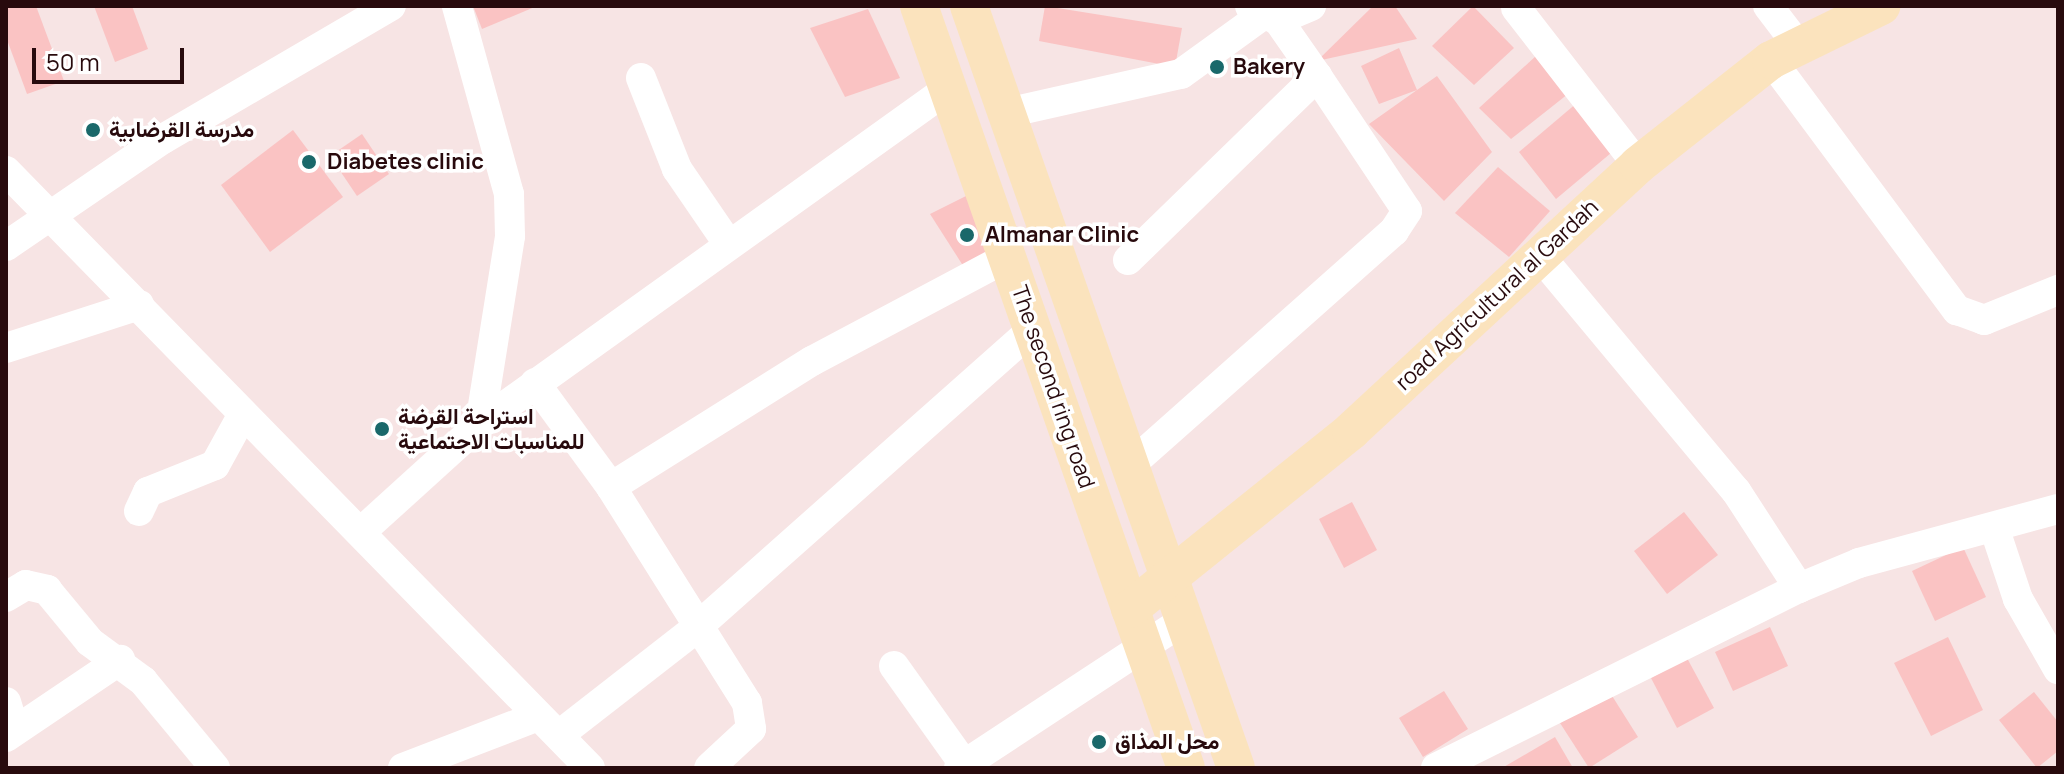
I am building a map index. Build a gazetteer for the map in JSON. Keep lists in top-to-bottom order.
{
  "streets": {
    "main road": ["road Agricultural al Gardah", "The second ring road"]
  },
  "crossings": [
    ["road Agricultural al Gardah", "The second ring road"]
  ],
  "places": [
    "Bakery",
    "مدرسة القرضابية",
    "Diabetes clinic",
    "Almanar Clinic",
    "استراحة القرضة للمناسبات الاجتماعية",
    "محل المذاق"
  ],
  "scale_bar": "50 m"
}
